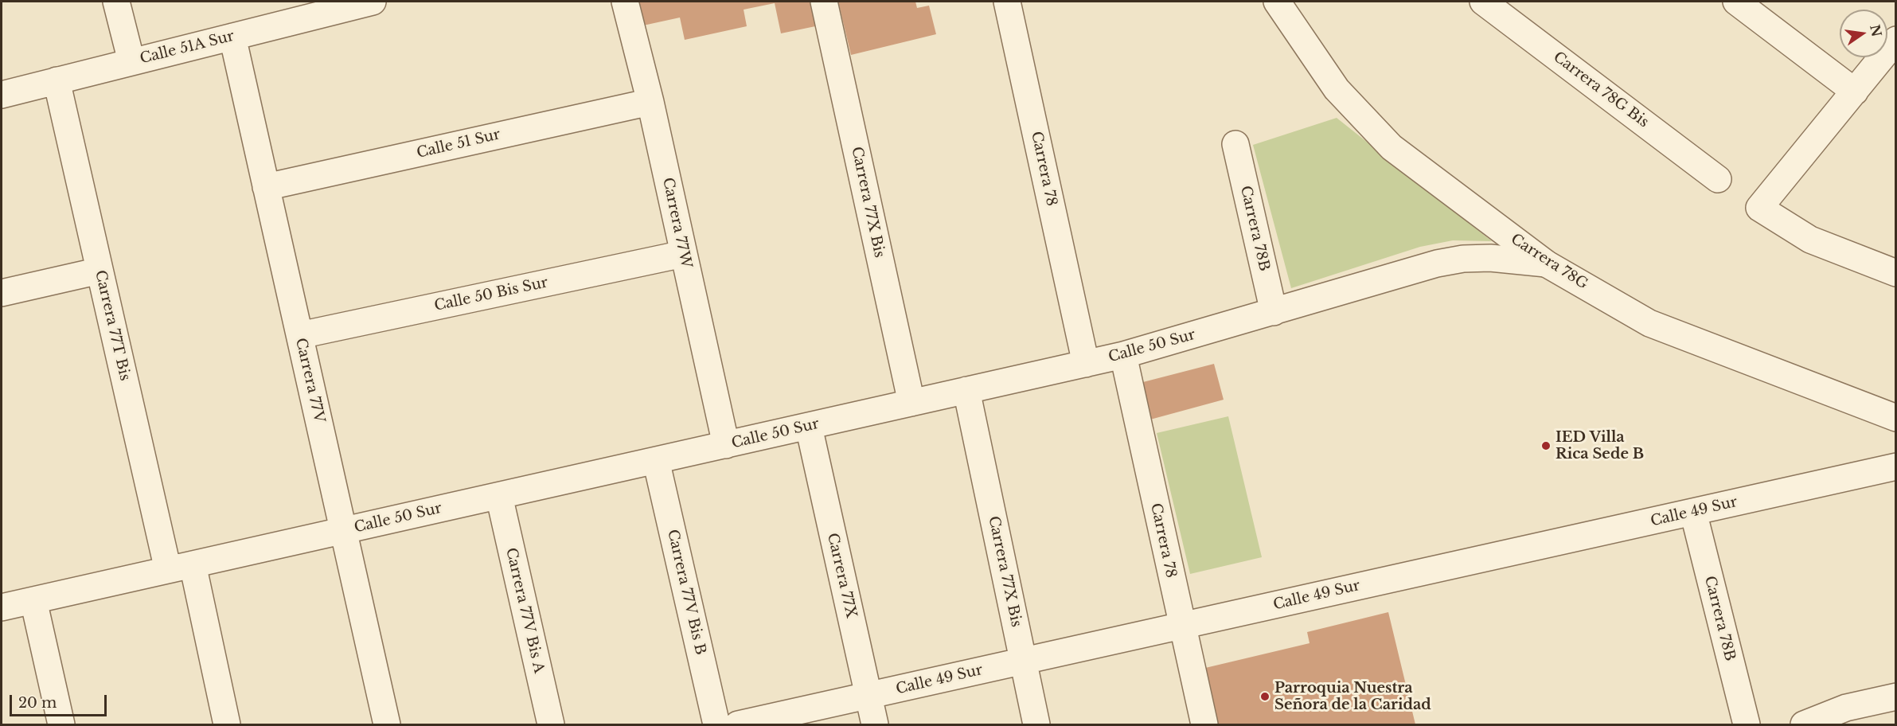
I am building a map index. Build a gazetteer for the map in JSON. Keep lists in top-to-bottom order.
{
  "streets": {
    "street": [
      "Calle 51A Sur",
      "Carrera 78G Bis",
      "Calle 51 Sur",
      "Carrera 78",
      "Carrera 77X Bis",
      "Carrera 77W",
      "Carrera 78B",
      "Carrera 78G",
      "Calle 50 Bis Sur",
      "Carrera 77T Bis",
      "Calle 50 Sur",
      "Carrera 77V",
      "Calle 49 Sur",
      "Carrera 77X",
      "Carrera 77V Bis B",
      "Carrera 77V Bis A"
    ]
  },
  "crossings": [
    ["Calle 51A Sur", "Carrera 77T Bis"],
    ["Calle 51A Sur", "Carrera 77V"],
    ["Calle 51 Sur", "Carrera 77W"],
    ["Calle 51 Sur", "Carrera 77V"],
    ["Carrera 78", "Calle 50 Sur"],
    ["Carrera 78", "Calle 49 Sur"],
    ["Carrera 77X Bis", "Calle 50 Sur"],
    ["Carrera 77X Bis", "Calle 49 Sur"],
    ["Carrera 77W", "Calle 50 Bis Sur"],
    ["Carrera 77W", "Calle 50 Sur"],
    ["Carrera 78B", "Calle 50 Sur"],
    ["Carrera 78B", "Calle 49 Sur"],
    ["Carrera 78G", "Calle 50 Sur"],
    ["Calle 50 Bis Sur", "Carrera 77V"],
    ["Carrera 77T Bis", "Calle 50 Sur"],
    ["Calle 50 Sur", "Carrera 77V"],
    ["Calle 50 Sur", "Carrera 77X"],
    ["Calle 50 Sur", "Carrera 77V Bis B"],
    ["Calle 50 Sur", "Carrera 77V Bis A"],
    ["Calle 49 Sur", "Carrera 77X"]
  ],
  "places": ["IED Villa Rica Sede B", "Parroquia Nuestra Señora de la Caridad"],
  "scale_bar": "20 m",
  "north": "right"
}
